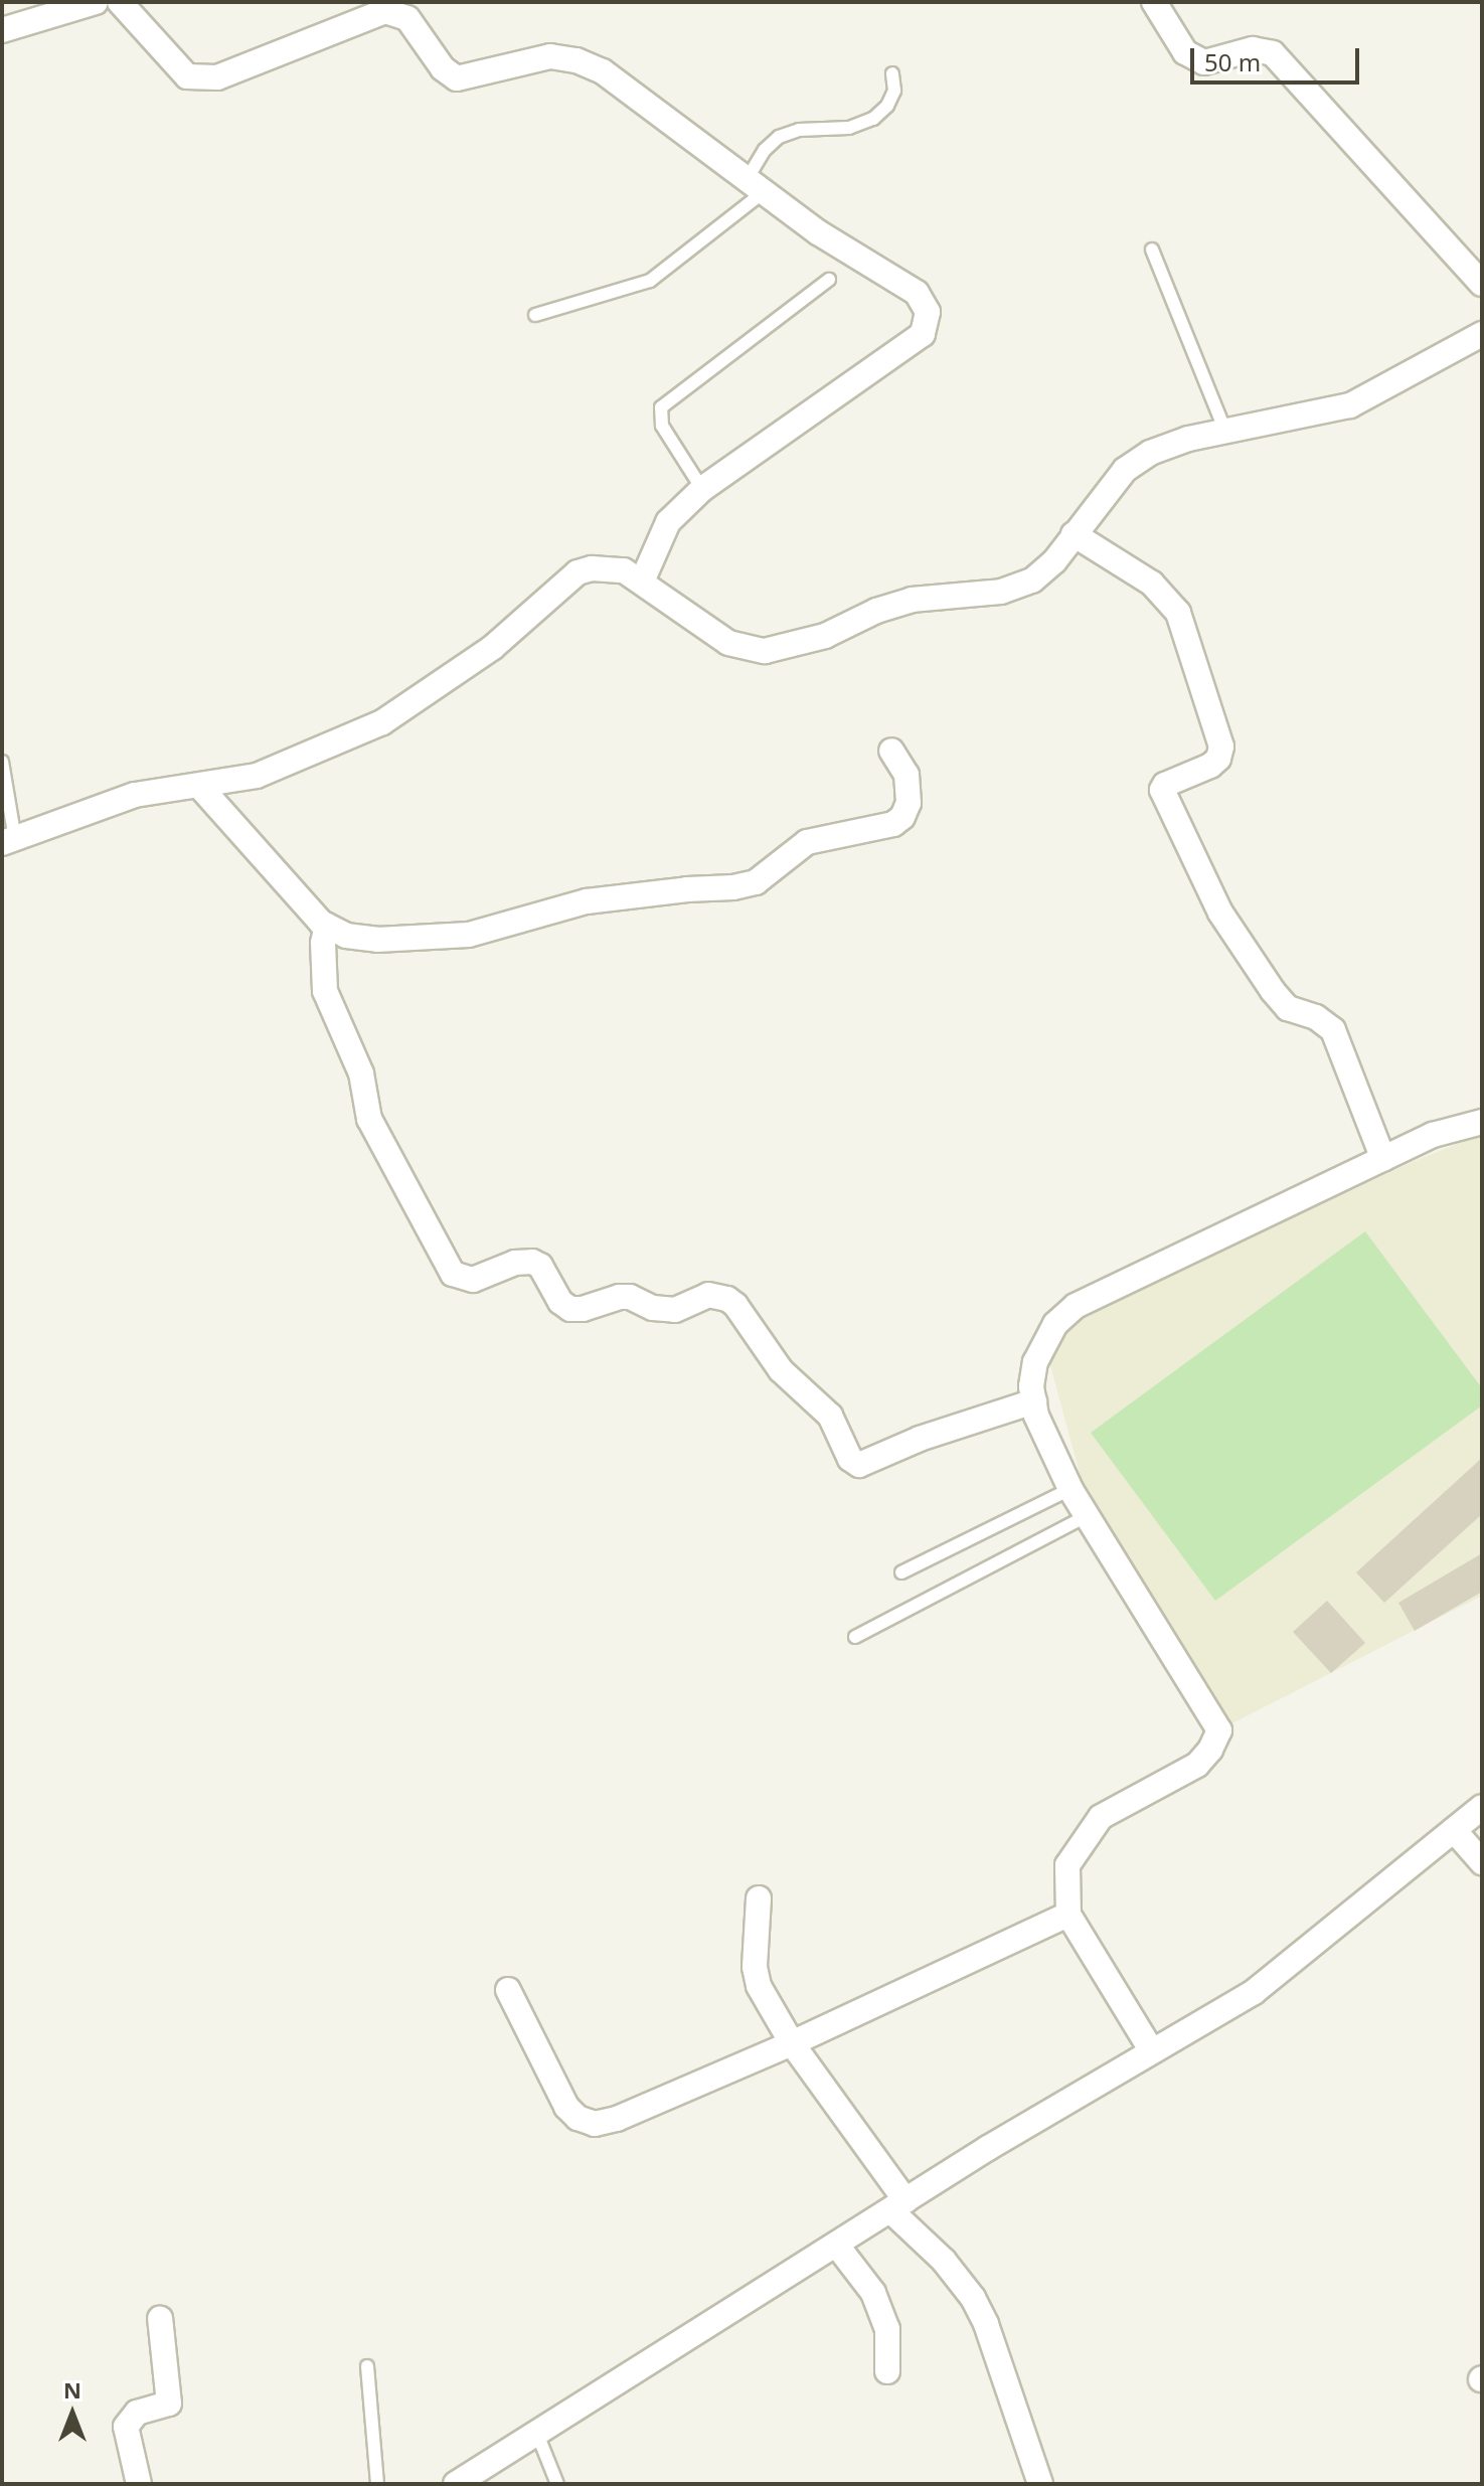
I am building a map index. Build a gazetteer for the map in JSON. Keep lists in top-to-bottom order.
{
  "scale_bar": "50 m",
  "north": "top"
}
